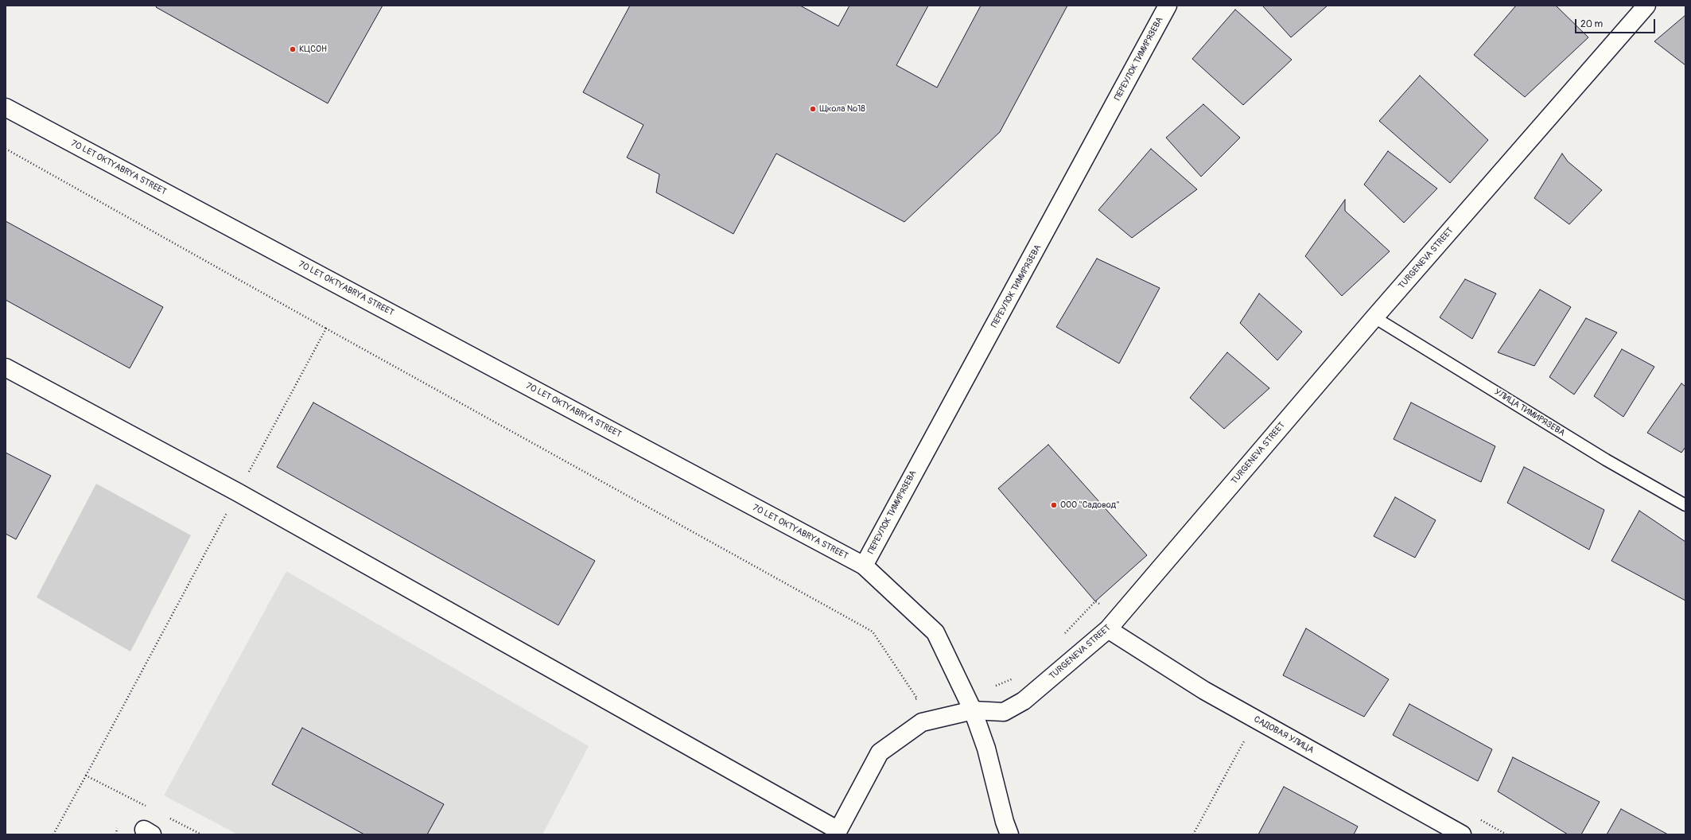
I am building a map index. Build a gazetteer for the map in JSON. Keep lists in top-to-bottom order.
{
  "streets": {
    "street": [
      "ПЕРЕУЛОК ТИМИРЯЗЕВА",
      "70 LET OKTYABRYA STREET",
      "TURGENEVA STREET",
      "САДОВАЯ УЛИЦА"
    ],
    "lane": ["УЛИЦА ТИМИРЯЗЕВА"]
  },
  "crossings": [
    ["ПЕРЕУЛОК ТИМИРЯЗЕВА", "70 LET OKTYABRYA STREET"],
    ["70 LET OKTYABRYA STREET", "TURGENEVA STREET"],
    ["TURGENEVA STREET", "УЛИЦА ТИМИРЯЗЕВА"],
    ["TURGENEVA STREET", "САДОВАЯ УЛИЦА"]
  ],
  "places": ["КЦСОН", "Щкола №18", "ООО \"Садовод\""],
  "scale_bar": "20 m"
}
